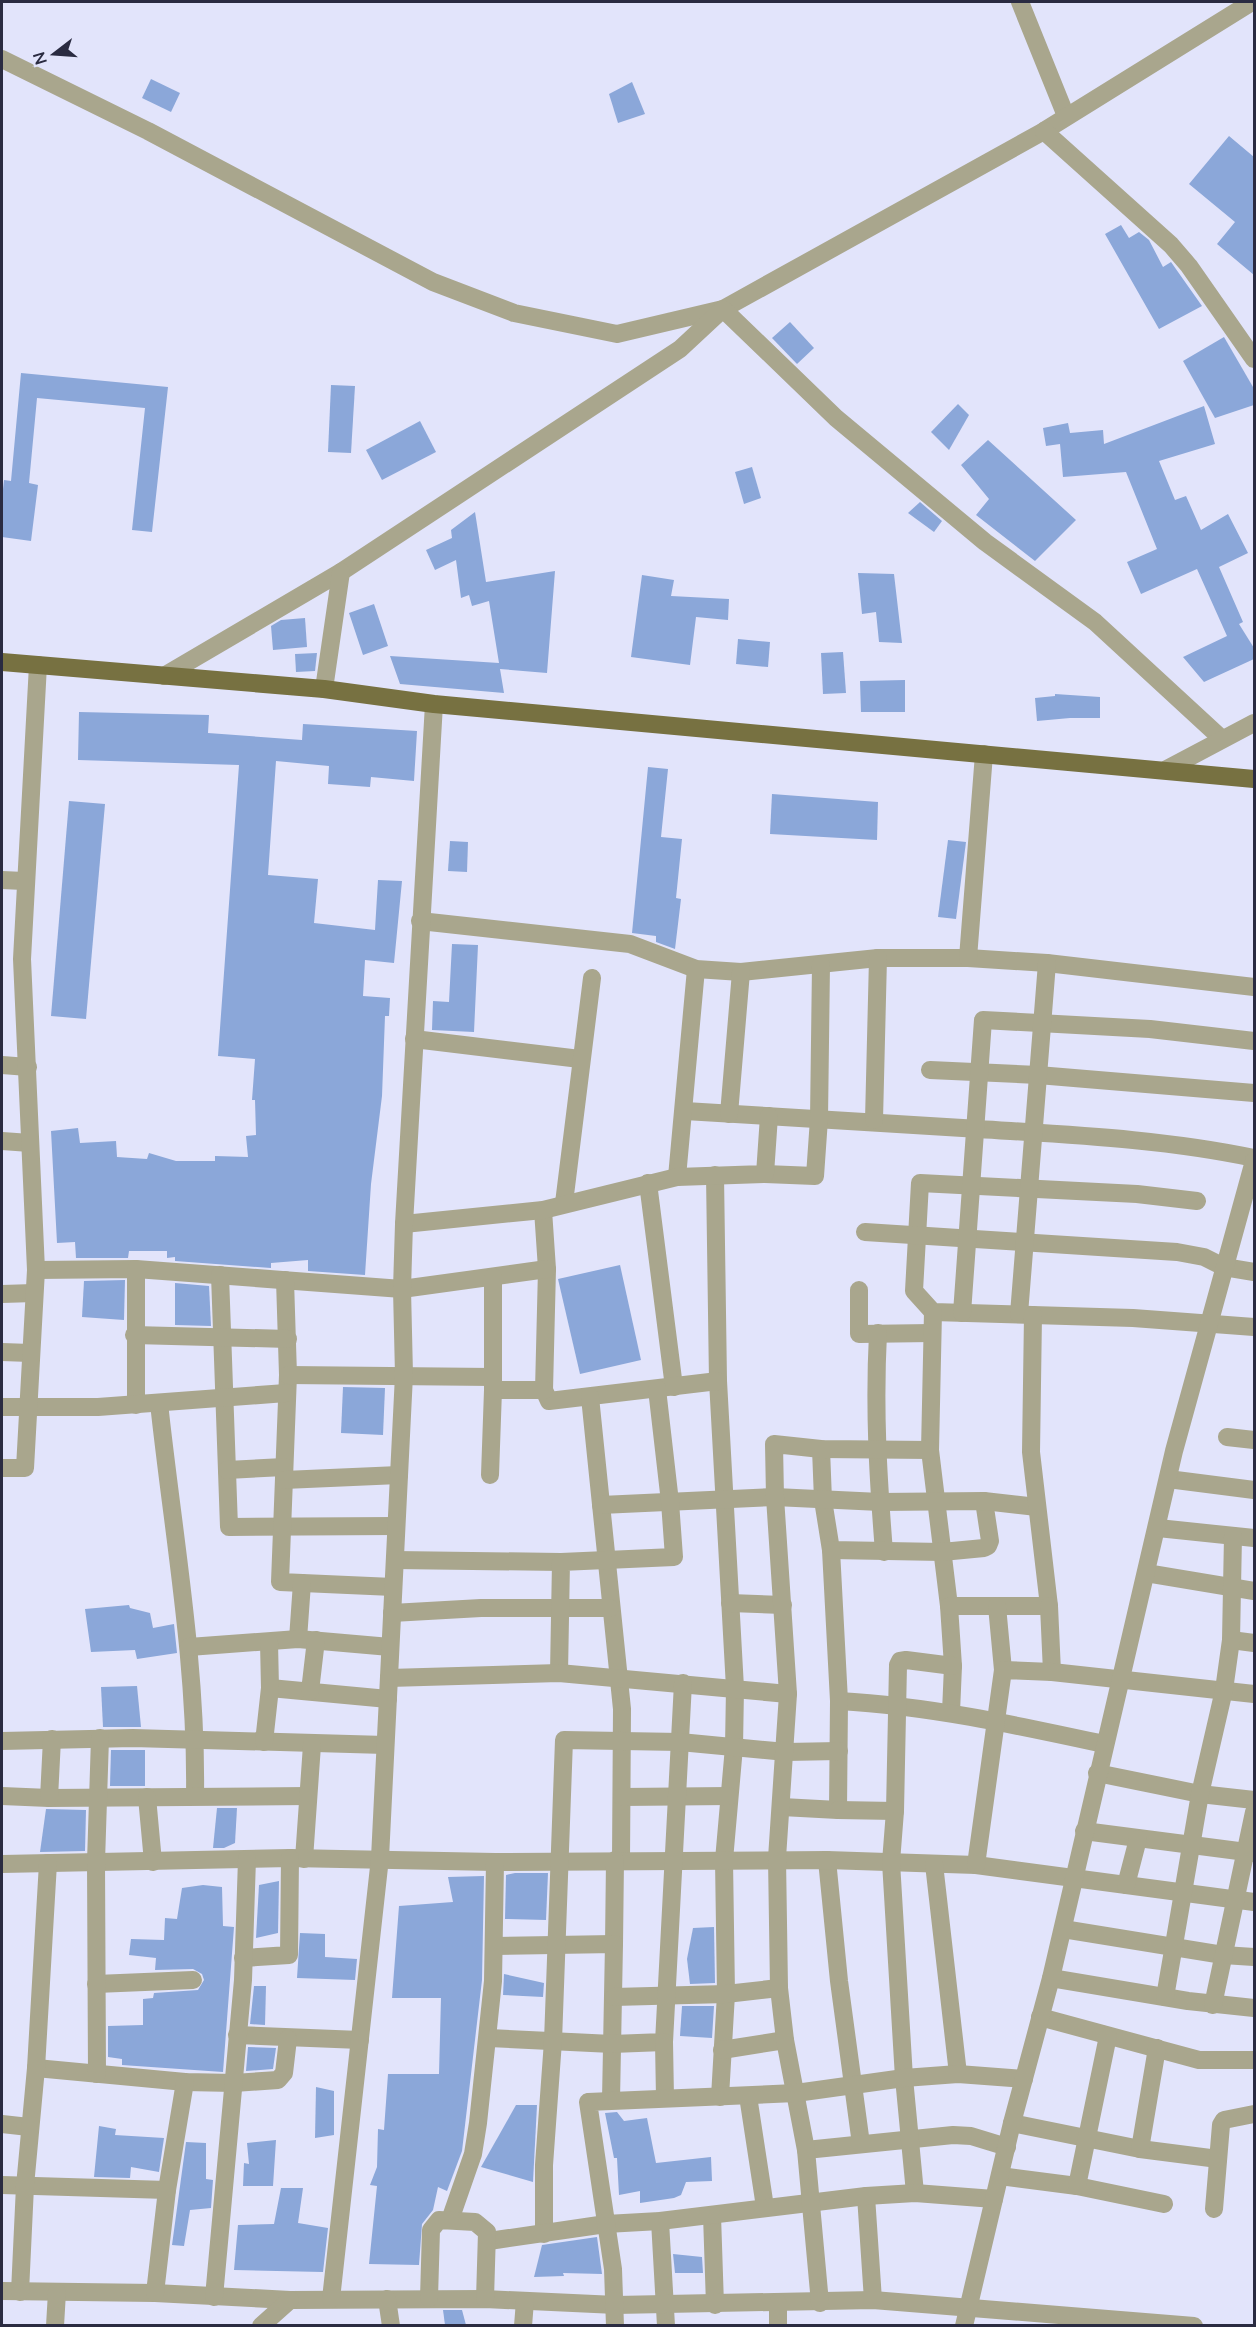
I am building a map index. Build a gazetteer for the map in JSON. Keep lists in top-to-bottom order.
{
  "north": "left"
}
